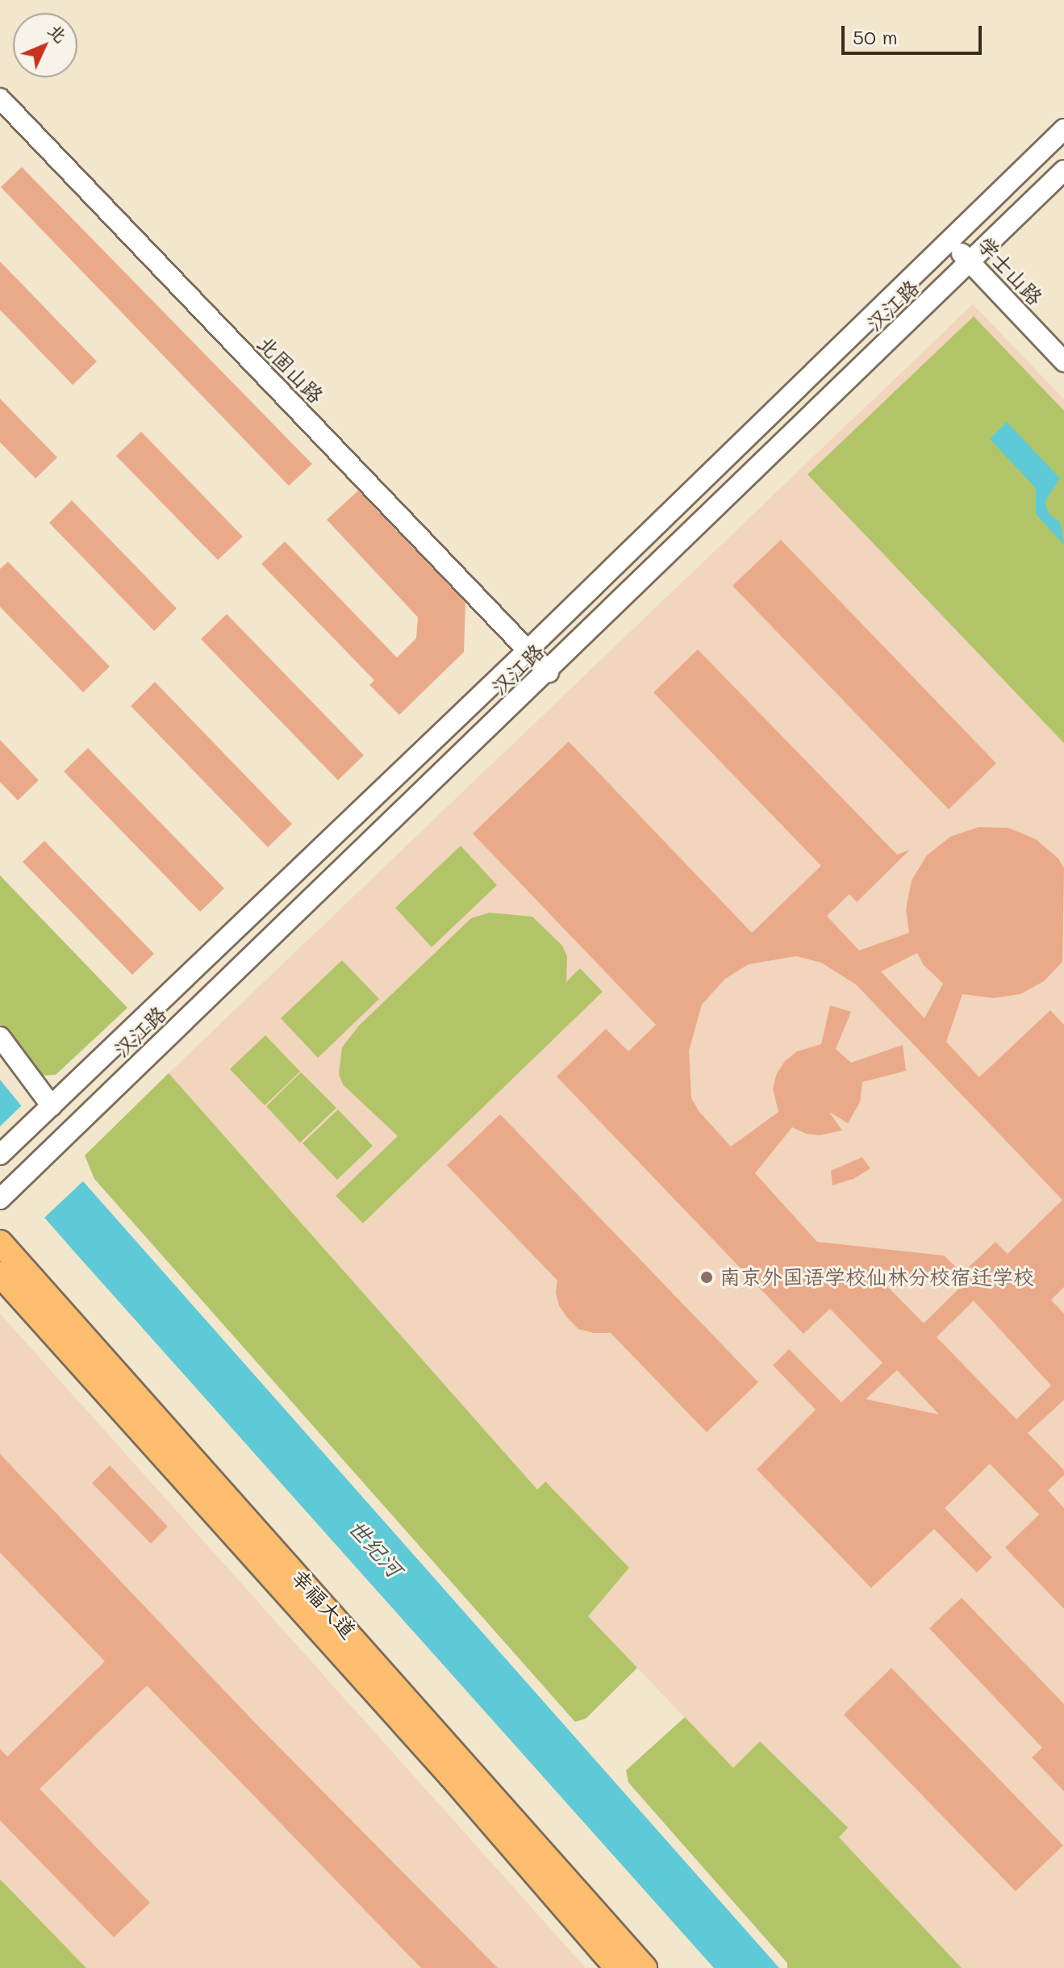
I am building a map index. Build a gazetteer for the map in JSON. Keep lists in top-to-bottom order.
{
  "streets": {
    "main road": ["幸福大道"],
    "street": ["学士山路", "汉江路", "北固山路"]
  },
  "crossings": [
    ["学士山路", "汉江路"],
    ["汉江路", "北固山路"]
  ],
  "water": ["世纪河"],
  "places": ["南京外国语学校仙林分校宿迁学校"],
  "scale_bar": "50 m",
  "north": "top right"
}
